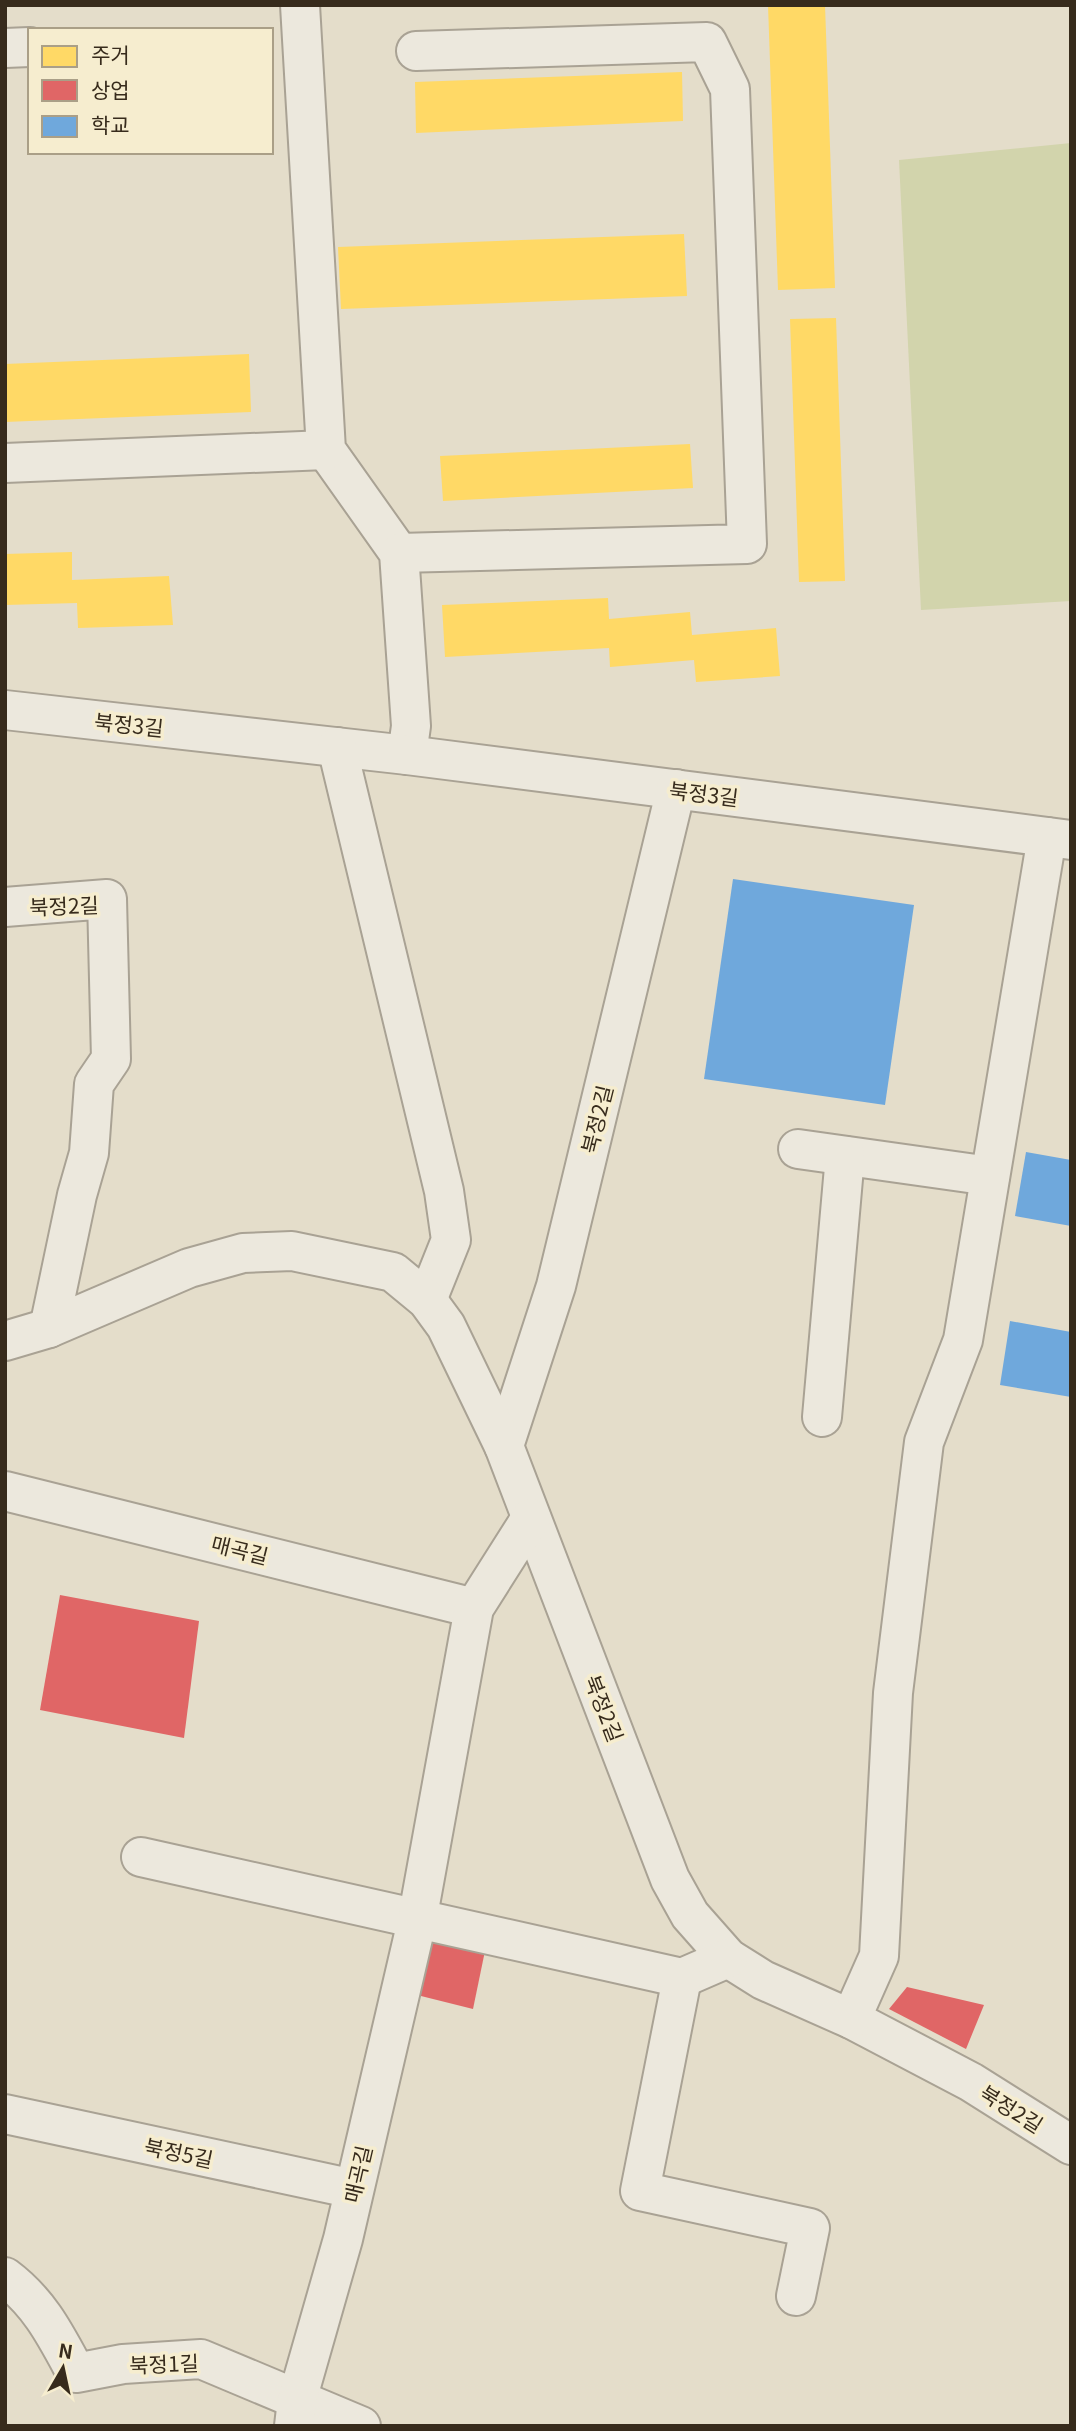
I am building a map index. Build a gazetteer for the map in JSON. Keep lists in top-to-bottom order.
{
  "streets": {
    "street": [
      "북정3길",
      "북정2길",
      "매곡길",
      "북정5길",
      "북정1길"
    ]
  },
  "crossings": [
    ["북정3길", "북정2길"],
    ["북정2길", "매곡길"],
    ["매곡길", "북정5길"],
    ["매곡길", "북정1길"]
  ],
  "legend": ["주거", "상업", "학교"],
  "north": "top"
}
